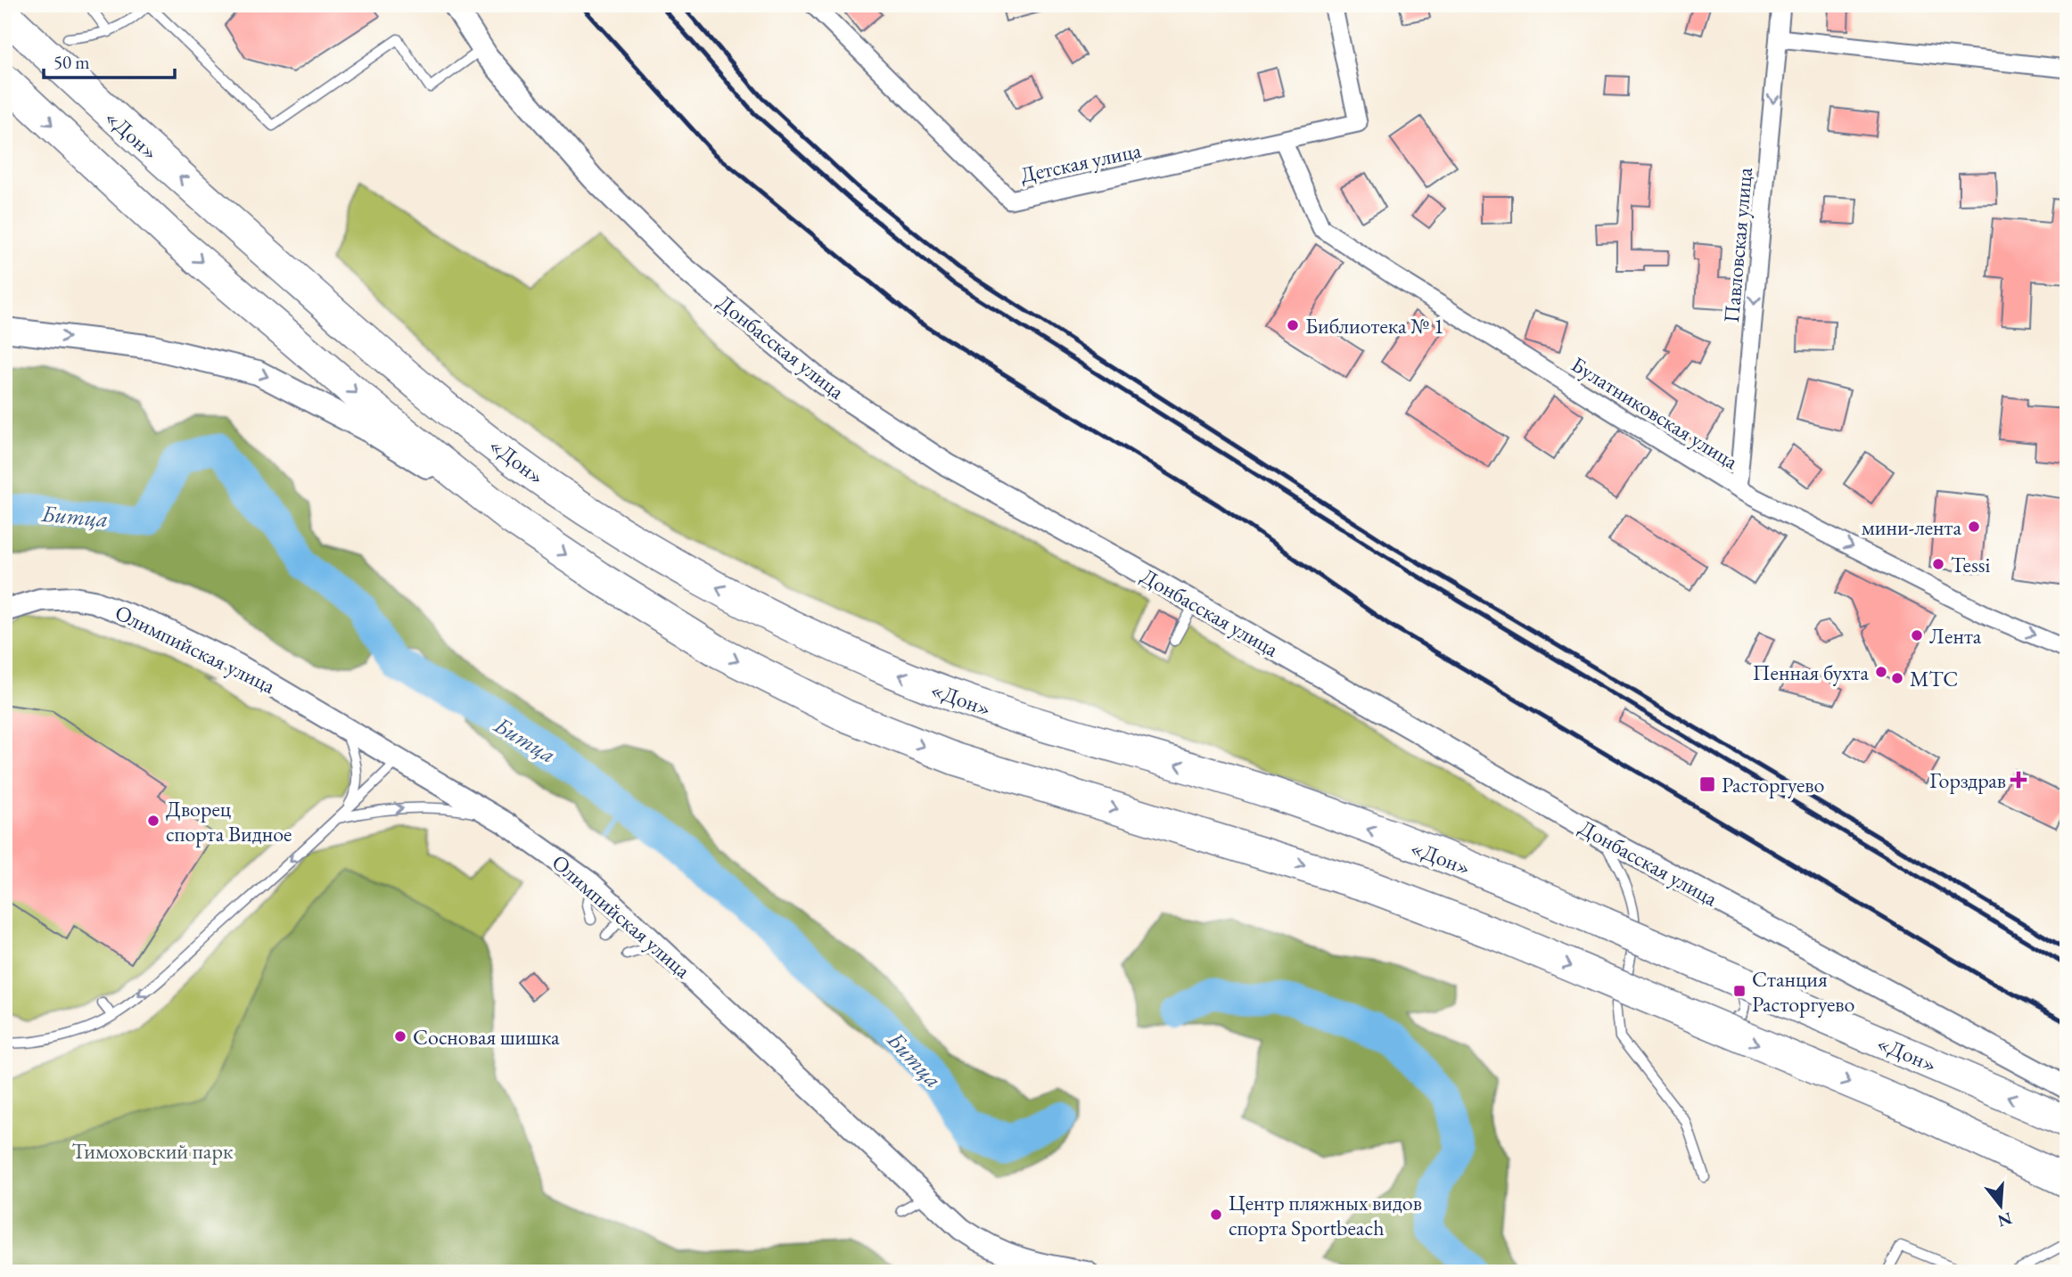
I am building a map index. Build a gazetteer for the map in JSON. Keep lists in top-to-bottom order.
{
  "streets": {
    "highway": ["«Дон»"],
    "street": [
      "Детская улица",
      "Павловская улица",
      "Донбасская улица",
      "Булатниковская улица",
      "Олимпийская улица"
    ]
  },
  "crossings": [
    ["Детская улица", "Булатниковская улица"],
    ["Павловская улица", "Булатниковская улица"]
  ],
  "one_way": ["Павловская улица", "Булатниковская улица"],
  "water": ["Битца"],
  "parks": ["Тимоховский парк"],
  "places": {
    "other": [
      "Библиотека № 1",
      "мини-лента",
      "Tessi",
      "Лента",
      "Пенная бухта",
      "МТС",
      "Дворец спорта Видное",
      "Сосновая шишка",
      "Центр пляжных видов спорта Sportbeach"
    ],
    "health": ["Горздрав"],
    "transit": ["Расторгуево", "Станция Расторгуево"]
  },
  "scale_bar": "50 m",
  "north": "bottom"
}
